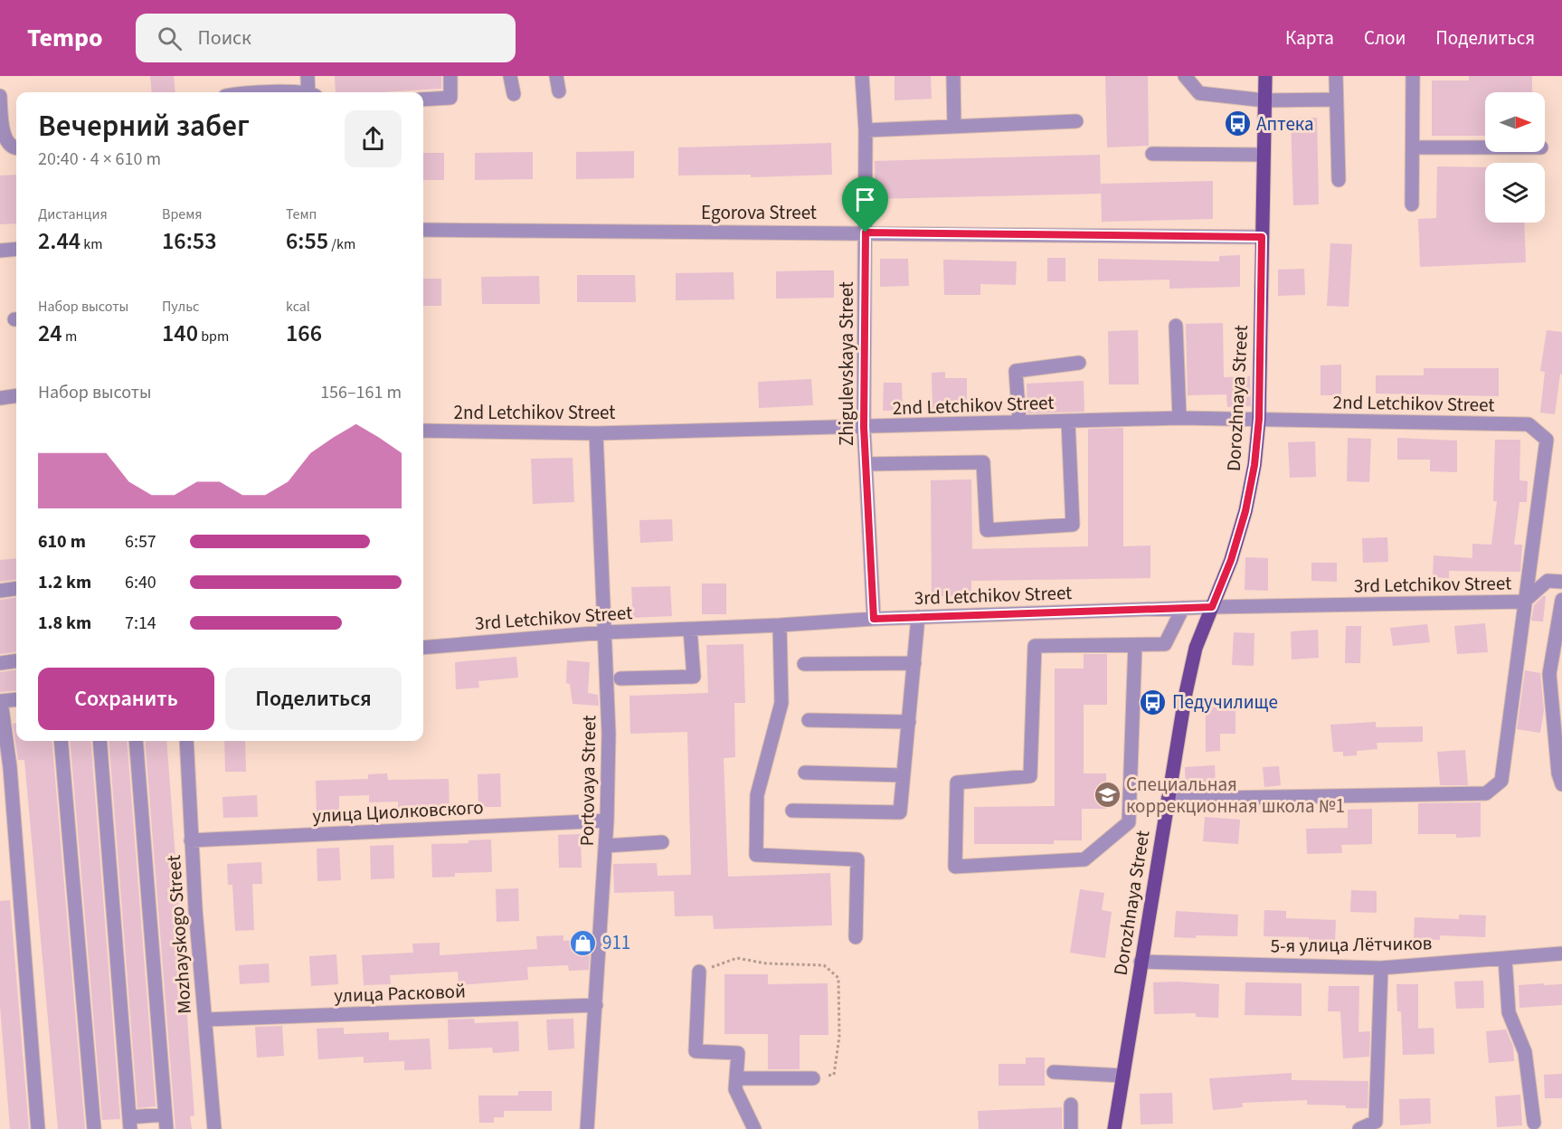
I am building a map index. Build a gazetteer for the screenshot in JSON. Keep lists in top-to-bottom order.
{
  "streets": {
    "main road": ["Dorozhnaya Street"],
    "street": [
      "Egorova Street",
      "Zhigulevskaya Street",
      "2nd Letchikov Street",
      "3rd Letchikov Street",
      "Portovaya Street",
      "улица Циолковского",
      "Mozhayskogo Street",
      "5-я улица Лётчиков",
      "улица Расковой"
    ]
  },
  "crossings": [
    ["Egorova Street", "Zhigulevskaya Street"],
    ["Egorova Street", "Dorozhnaya Street"],
    ["Zhigulevskaya Street", "2nd Letchikov Street"],
    ["Zhigulevskaya Street", "3rd Letchikov Street"],
    ["Dorozhnaya Street", "2nd Letchikov Street"],
    ["Dorozhnaya Street", "3rd Letchikov Street"],
    ["Dorozhnaya Street", "5-я улица Лётчиков"],
    ["2nd Letchikov Street", "3rd Letchikov Street"],
    ["2nd Letchikov Street", "Portovaya Street"],
    ["3rd Letchikov Street", "Portovaya Street"],
    ["Portovaya Street", "улица Циолковского"],
    ["Portovaya Street", "улица Расковой"],
    ["улица Циолковского", "Mozhayskogo Street"],
    ["Mozhayskogo Street", "улица Расковой"]
  ],
  "places": {
    "bus stop": ["Аптека", "Педучилище"],
    "school or university": ["Специальная коррекционная школа №1"],
    "shop": ["911"]
  },
  "north": "right",
  "page": {
    "header": "Tempo",
    "search": "Поиск",
    "nav": ["Карта", "Слои", "Поделиться"],
    "heading": ["Вечерний забег", "20:40 · 4 × 610 m"],
    "stats": [
      ["Дистанция", "2.44 km"],
      ["Время", "16:53"],
      ["Темп", "6:55 /km"],
      ["Набор высоты", "24 m"],
      ["Пульс", "140 bpm"],
      ["kcal", "166"]
    ],
    "chart": ["Набор высоты", "156–161 m"],
    "list": [
      {
        "name": "610 m",
        "note": "6:57"
      },
      {
        "name": "1.2 km",
        "note": "6:40"
      },
      {
        "name": "1.8 km",
        "note": "7:14"
      }
    ],
    "buttons": ["Сохранить", "Поделиться"]
  }
}
